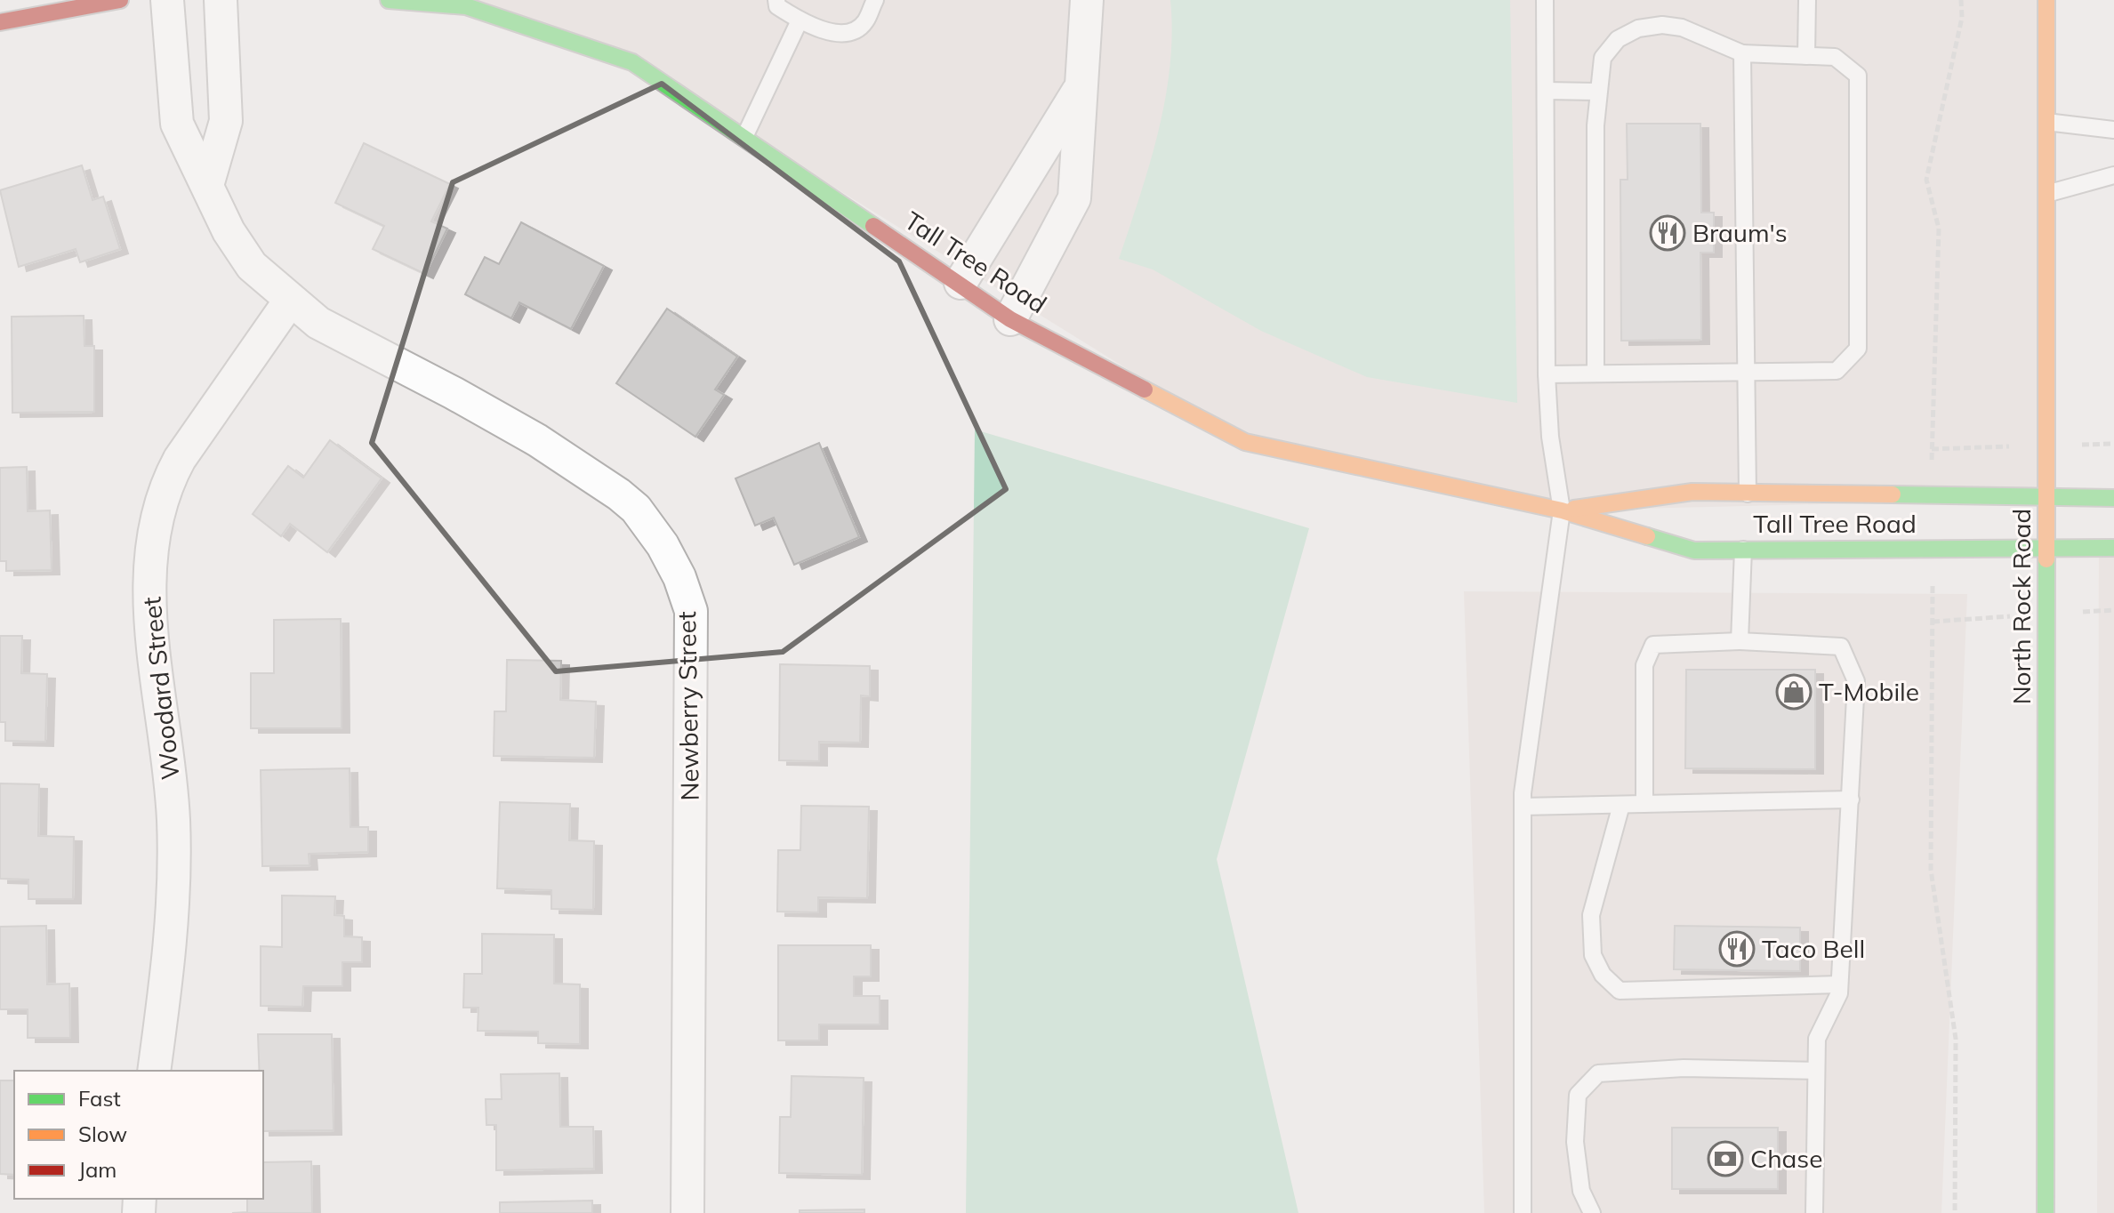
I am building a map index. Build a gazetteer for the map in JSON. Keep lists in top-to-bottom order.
{
  "streets": {
    "street": [
      "Tall Tree Road",
      "North Rock Road",
      "Woodard Street",
      "Newberry Street"
    ]
  },
  "crossings": [
    ["Tall Tree Road", "North Rock Road"],
    ["Woodard Street", "Newberry Street"]
  ],
  "places": {
    "restaurant": ["Braum's", "Taco Bell"],
    "shop": ["T-Mobile"],
    "bank": ["Chase"]
  },
  "legend": ["Fast", "Slow", "Jam"]
}
